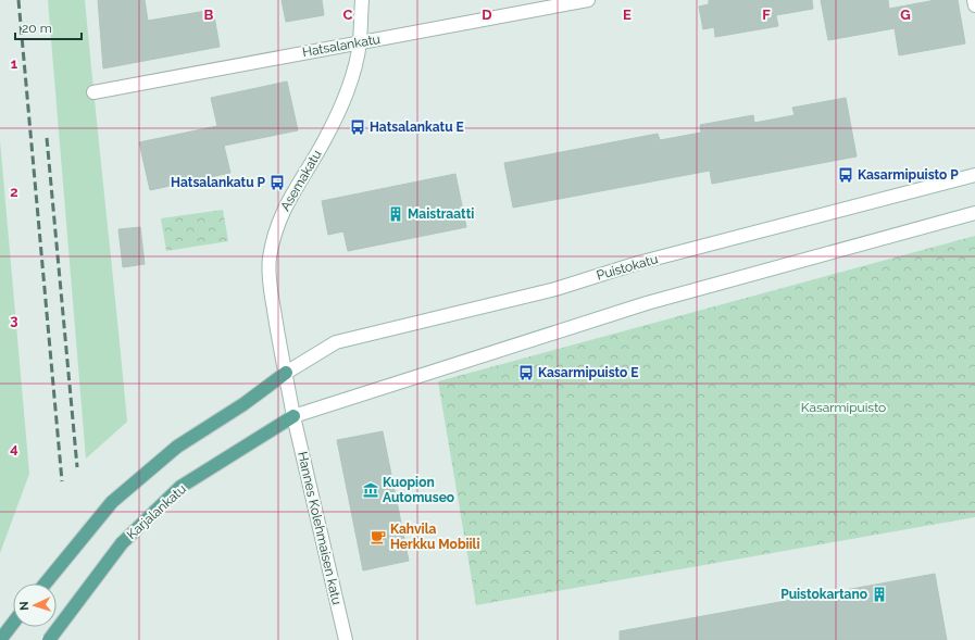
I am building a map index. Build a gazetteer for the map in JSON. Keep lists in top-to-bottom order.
{
  "streets": {
    "main road": [
      "Hatsalankatu",
      "Asemakatu",
      "Puistokatu",
      "Karjalankatu",
      "Hannes Kolehmaisen katu"
    ]
  },
  "crossings": [
    ["Hatsalankatu", "Asemakatu"],
    ["Asemakatu", "Puistokatu"],
    ["Asemakatu", "Karjalankatu"],
    ["Asemakatu", "Hannes Kolehmaisen katu"],
    ["Karjalankatu", "Hannes Kolehmaisen katu"]
  ],
  "parks": ["Kasarmipuisto"],
  "places": {
    "bus stop": [
      "Hatsalankatu E",
      "Kasarmipuisto P",
      "Hatsalankatu P",
      "Kasarmipuisto E"
    ],
    "building": ["Maistraatti", "Puistokartano"],
    "museum": ["Kuopion Automuseo"],
    "cafe": ["Kahvila Herkku Mobiili"]
  },
  "scale_bar": "20 m",
  "north": "left",
  "grid": {
    "columns": [
      "B",
      "C",
      "D",
      "E",
      "F",
      "G"
    ],
    "rows": [
      "1",
      "2",
      "3",
      "4"
    ]
  }
}
